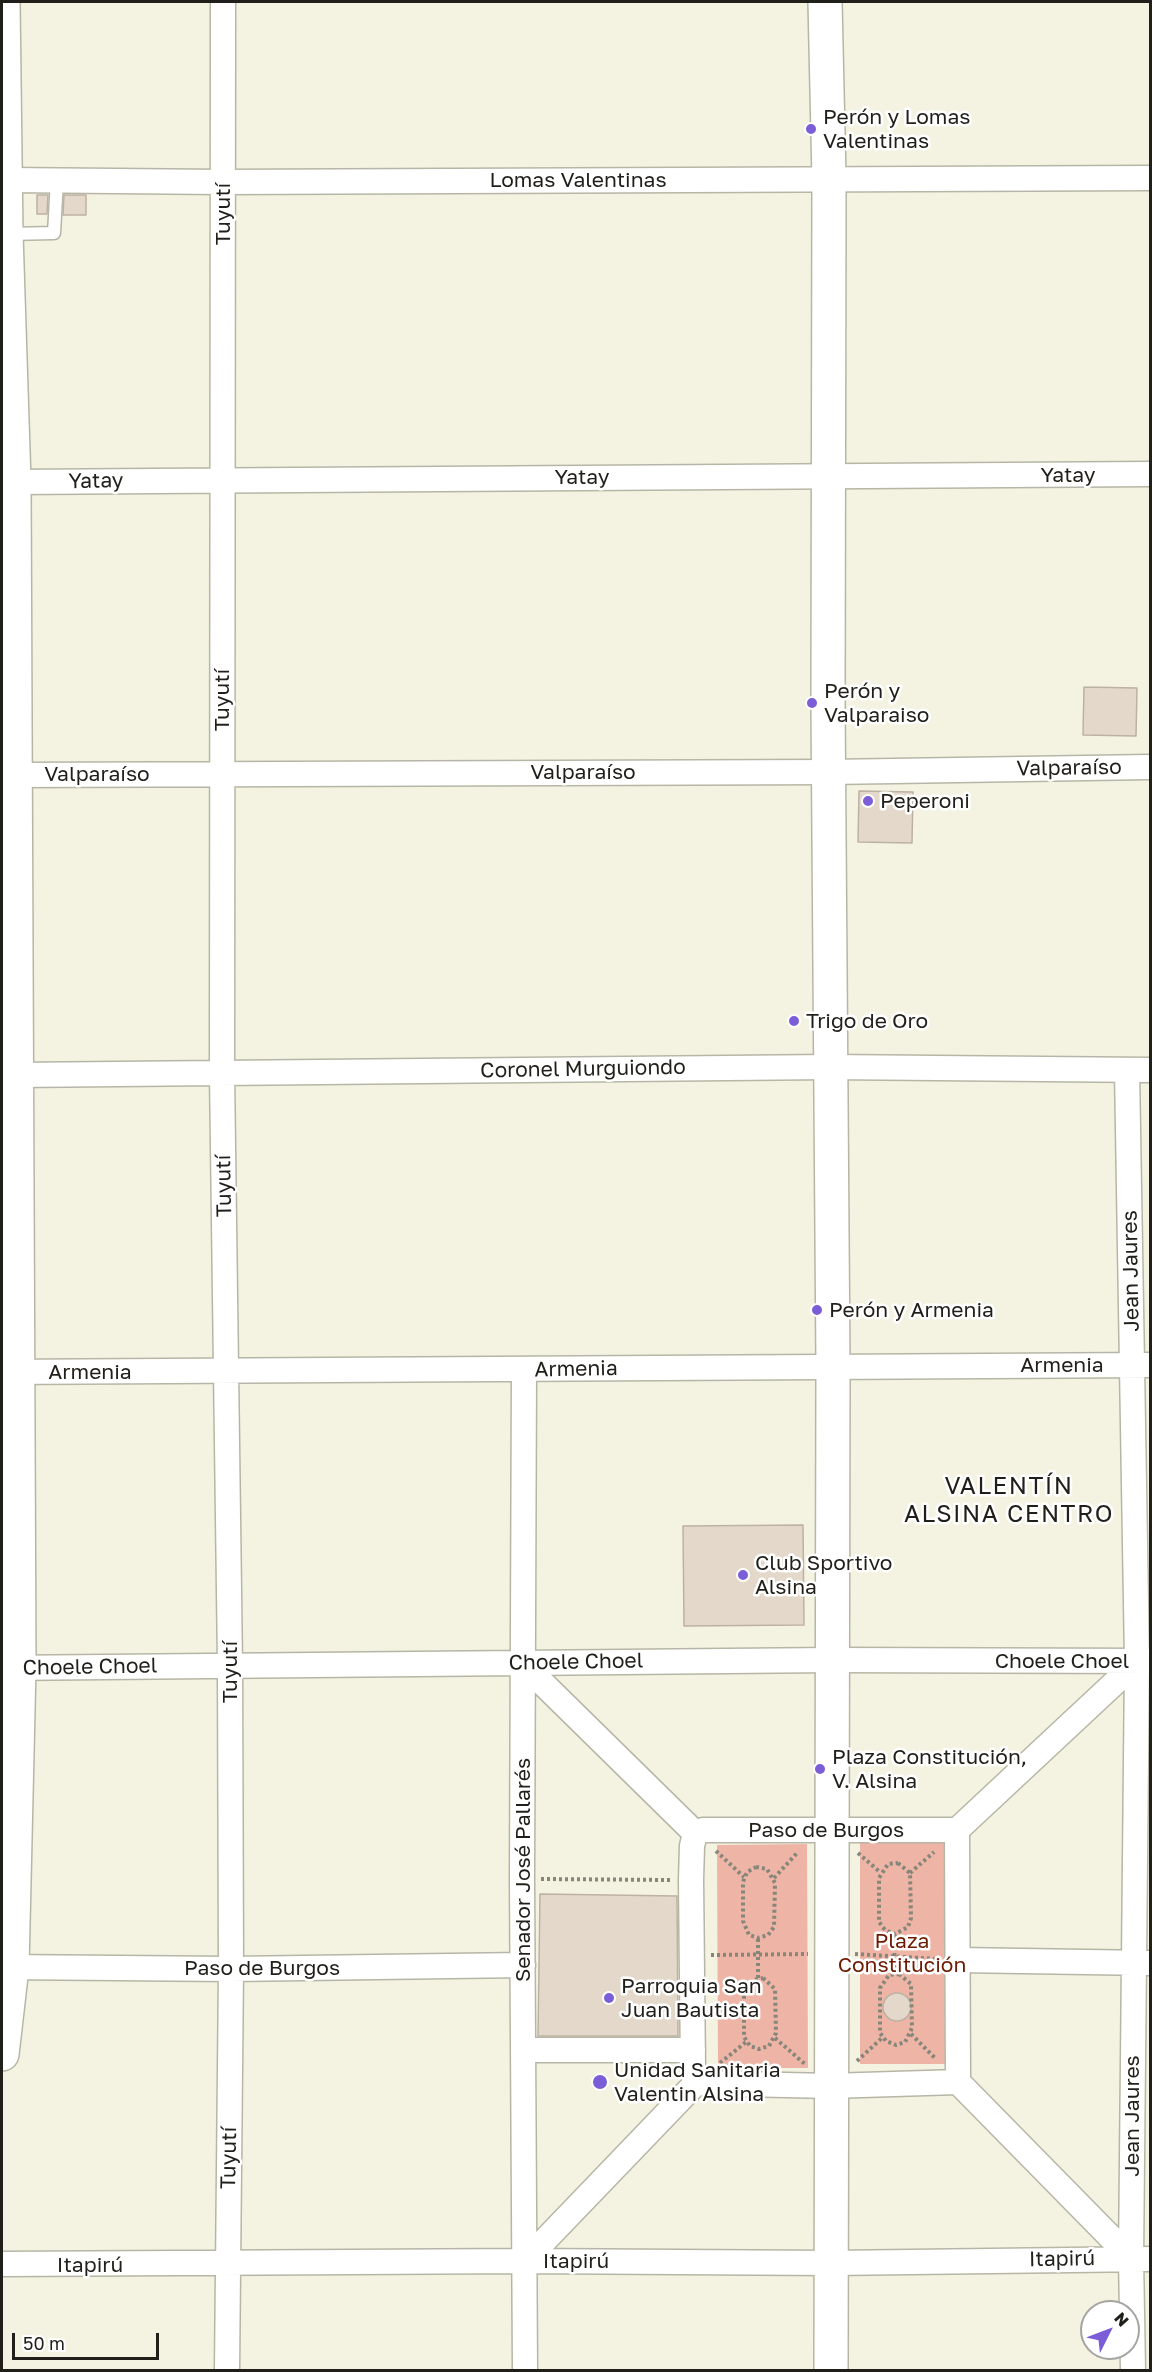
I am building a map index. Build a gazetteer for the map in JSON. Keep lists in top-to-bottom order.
{
  "streets": {
    "street": [
      "Lomas Valentinas",
      "Tuyutí",
      "Yatay",
      "Valparaíso",
      "Coronel Murguiondo",
      "Jean Jaures",
      "Armenia",
      "Choele Choel",
      "Paso de Burgos",
      "Senador José Pallarés",
      "Itapirú"
    ]
  },
  "crossings": [
    ["Lomas Valentinas", "Tuyutí"],
    ["Tuyutí", "Yatay"],
    ["Tuyutí", "Valparaíso"],
    ["Tuyutí", "Coronel Murguiondo"],
    ["Tuyutí", "Armenia"],
    ["Tuyutí", "Choele Choel"],
    ["Tuyutí", "Paso de Burgos"],
    ["Tuyutí", "Itapirú"],
    ["Coronel Murguiondo", "Jean Jaures"],
    ["Jean Jaures", "Armenia"],
    ["Jean Jaures", "Choele Choel"],
    ["Jean Jaures", "Itapirú"],
    ["Armenia", "Senador José Pallarés"],
    ["Choele Choel", "Senador José Pallarés"],
    ["Paso de Burgos", "Senador José Pallarés"],
    ["Senador José Pallarés", "Itapirú"]
  ],
  "districts": ["VALENTÍN ALSINA CENTRO"],
  "parks": ["Plaza Constitución"],
  "places": [
    "Perón y Lomas Valentinas",
    "Perón y Valparaiso",
    "Peperoni",
    "Trigo de Oro",
    "Perón y Armenia",
    "Club Sportivo Alsina",
    "Plaza Constitución, V. Alsina",
    "Parroquia San Juan Bautista",
    "Unidad Sanitaria Valentin Alsina"
  ],
  "scale_bar": "50 m",
  "north": "top right"
}
